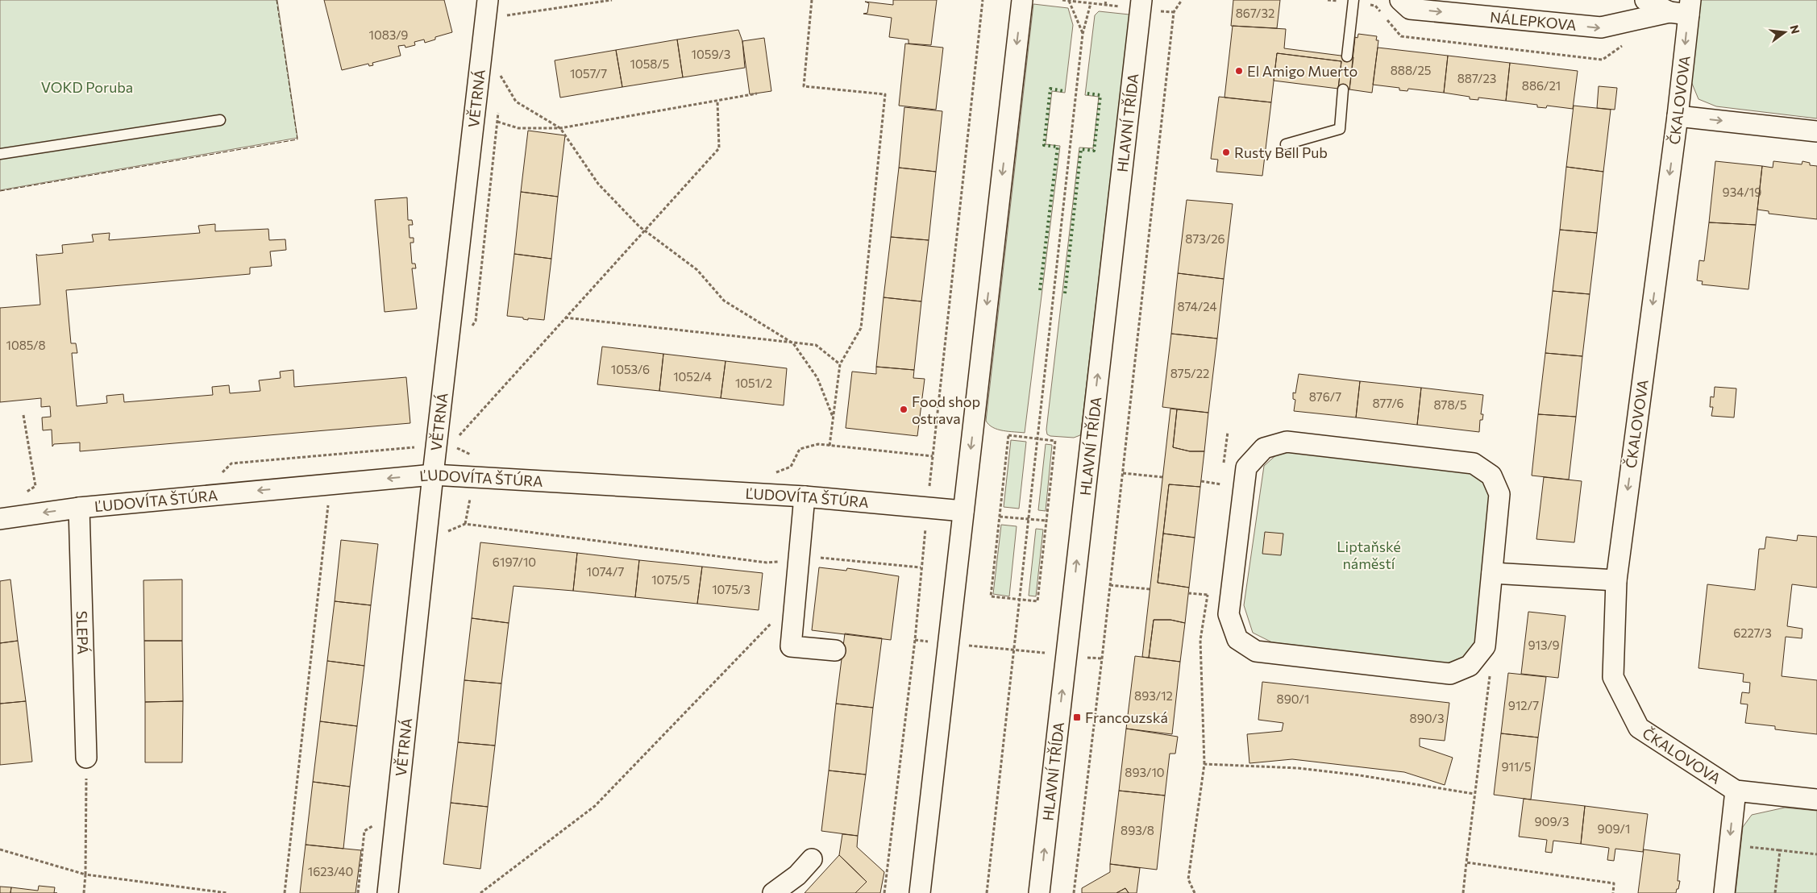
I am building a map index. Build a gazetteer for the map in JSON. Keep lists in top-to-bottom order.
{
  "streets": {
    "street": [
      "NÁLEPKOVA",
      "VĚTRNÁ",
      "ČKALOVOVA",
      "HLAVNÍ TŘÍDA",
      "ĽUDOVÍTA ŠTÚRA",
      "SLEPÁ"
    ]
  },
  "crossings": [
    ["NÁLEPKOVA", "ČKALOVOVA"],
    ["VĚTRNÁ", "ĽUDOVÍTA ŠTÚRA"],
    ["ĽUDOVÍTA ŠTÚRA", "SLEPÁ"]
  ],
  "one_way": ["NÁLEPKOVA", "ČKALOVOVA", "ĽUDOVÍTA ŠTÚRA"],
  "parks": ["VOKD Poruba", "Liptaňské náměstí"],
  "places": {
    "other": ["El Amigo Muerto", "Rusty Bell Pub", "Food shop ostrava"],
    "transit": ["Francouzská"]
  },
  "house_numbers": [
    "867/32",
    "1083/9",
    "1059/3",
    "1058/5",
    "888/25",
    "1057/7",
    "887/23",
    "886/21",
    "934/19",
    "873/26",
    "874/24",
    "1085/8",
    "1053/6",
    "875/22",
    "1052/4",
    "1051/2",
    "876/7",
    "877/6",
    "878/5",
    "6197/10",
    "1074/7",
    "1075/5",
    "1075/3",
    "6227/3",
    "913/9",
    "893/12",
    "890/1",
    "912/7",
    "890/3",
    "911/5",
    "893/10",
    "909/3",
    "909/1",
    "893/8",
    "1623/40"
  ],
  "north": "right"
}
